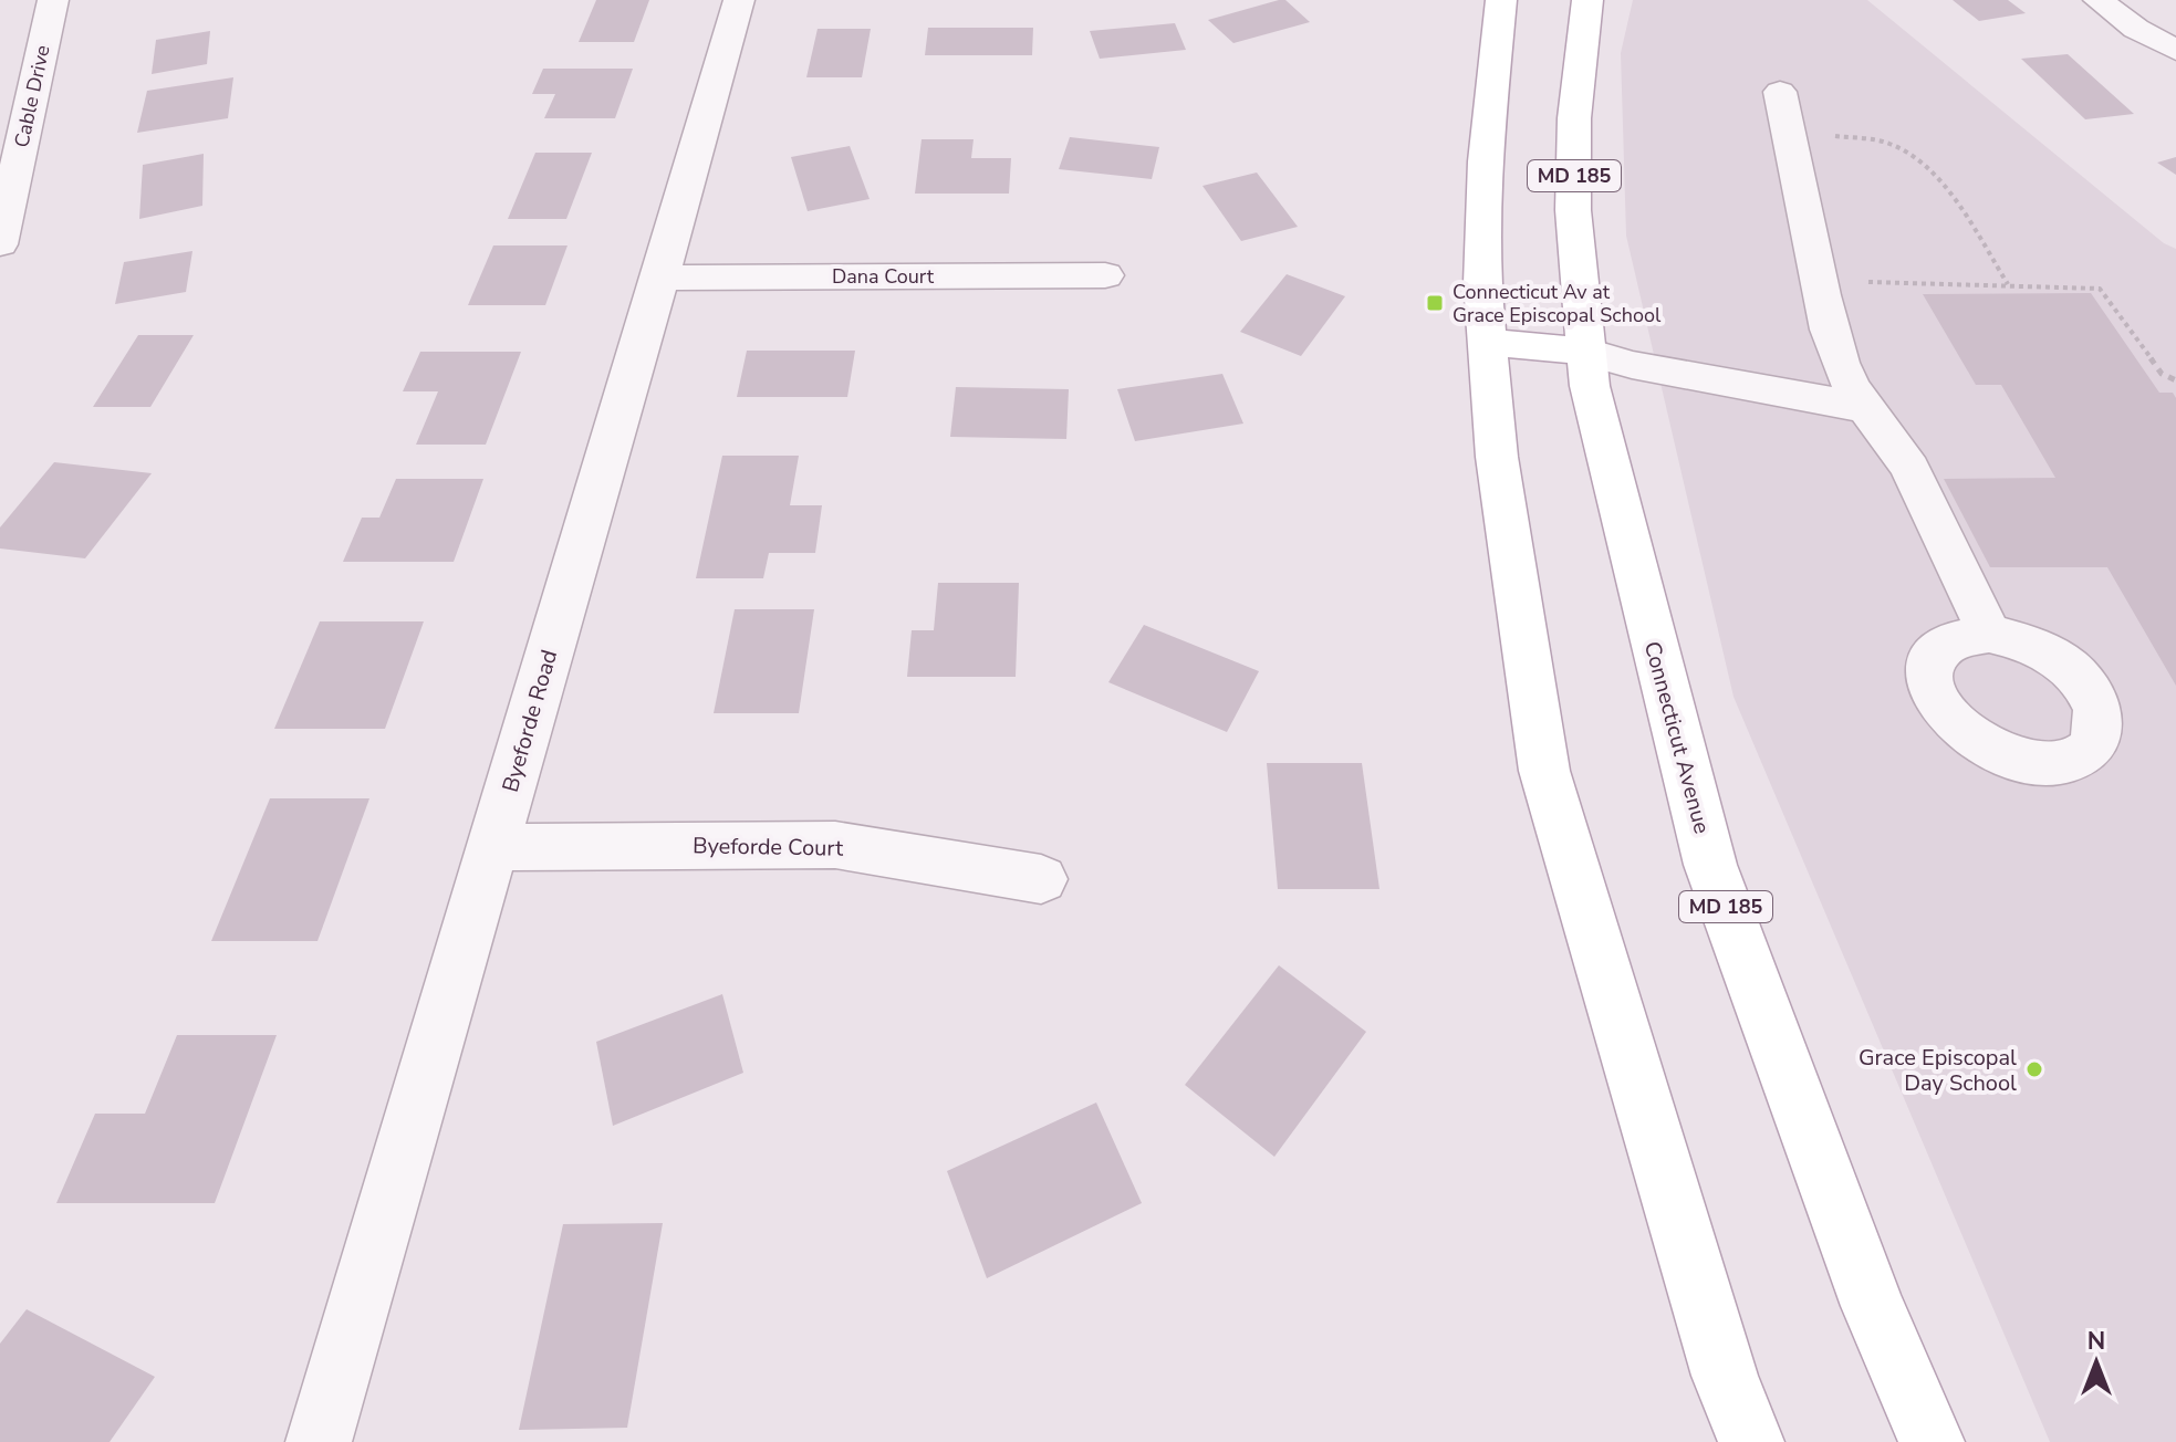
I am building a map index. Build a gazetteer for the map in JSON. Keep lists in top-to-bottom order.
{
  "streets": {
    "main road": ["MD 185", "Connecticut Avenue"],
    "street": [
      "Cable Drive",
      "Dana Court",
      "Byeforde Road",
      "Byeforde Court"
    ]
  },
  "crossings": [
    ["Dana Court", "Byeforde Road"],
    ["Byeforde Road", "Byeforde Court"]
  ],
  "places": {
    "transit": ["Connecticut Av at Grace Episcopal School"],
    "other": ["Grace Episcopal Day School"]
  },
  "north": "top"
}
